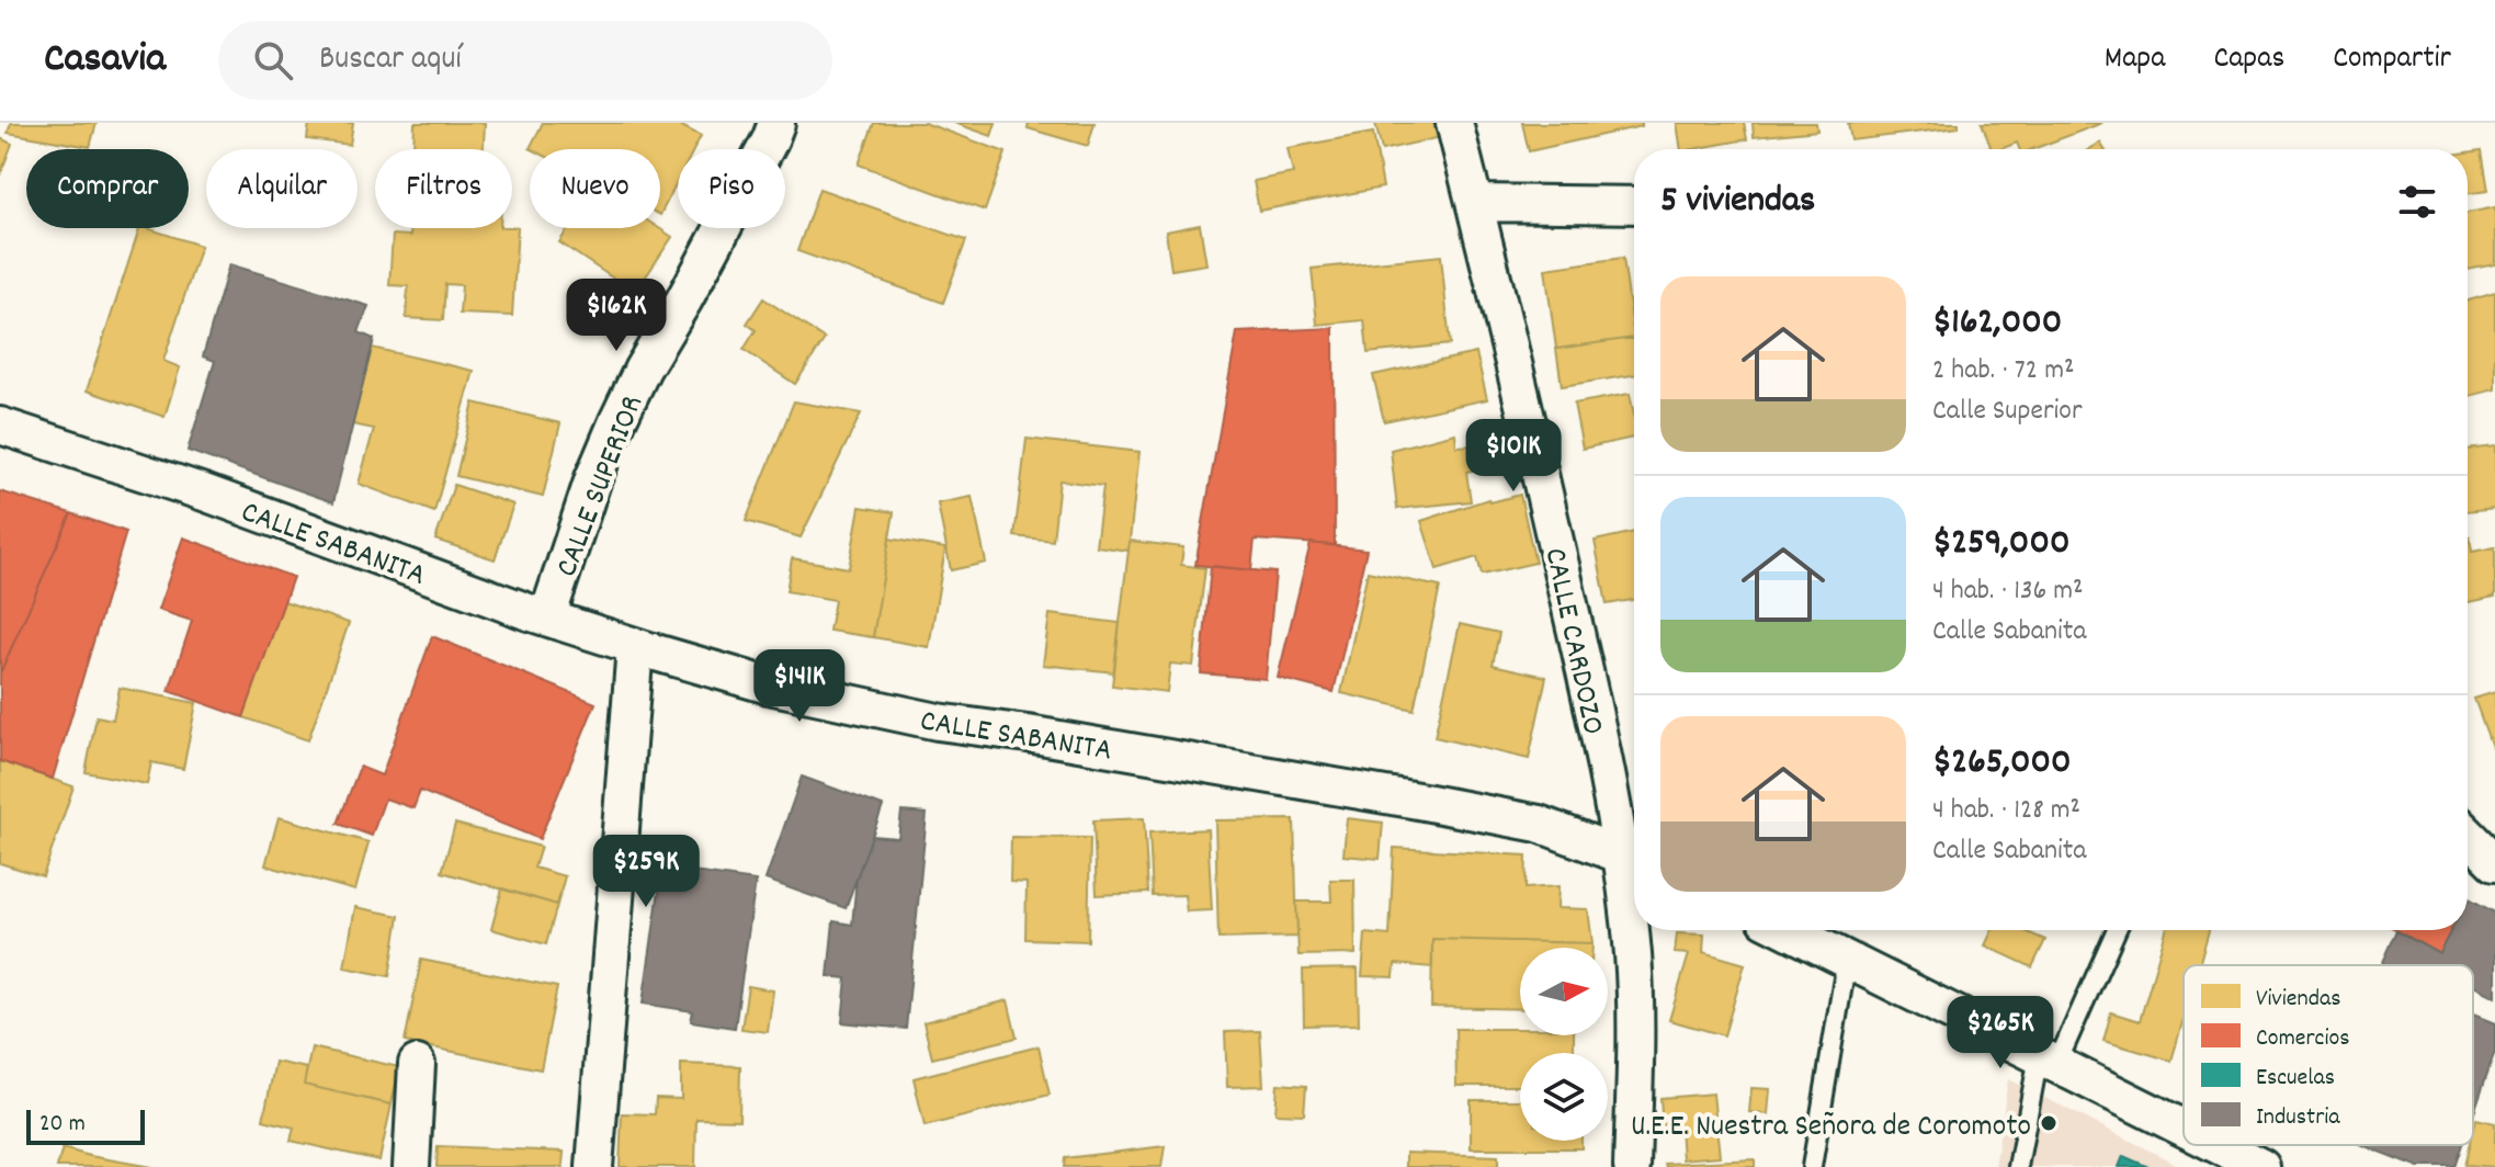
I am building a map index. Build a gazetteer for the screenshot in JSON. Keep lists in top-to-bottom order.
{
  "streets": {
    "street": ["CALLE SUPERIOR", "CALLE SABANITA", "CALLE CARDOZO"]
  },
  "crossings": [
    ["CALLE SUPERIOR", "CALLE SABANITA"],
    ["CALLE SABANITA", "CALLE CARDOZO"]
  ],
  "places": ["U.E.E. Nuestra Señora de Coromoto"],
  "legend": [
    "Viviendas",
    "Comercios",
    "Escuelas",
    "Industria"
  ],
  "scale_bar": "20 m",
  "north": "right",
  "page": {
    "header": "Casavia",
    "search": "Buscar aquí",
    "nav": ["Mapa", "Capas", "Compartir"],
    "chip": [
      "Comprar",
      "Alquilar",
      "Filtros",
      "Nuevo",
      "Piso"
    ],
    "heading": "5 viviendas",
    "list": [
      {
        "name": "$162,000",
        "note": "2 hab. · 72 m² · Calle Superior"
      },
      {
        "name": "$259,000",
        "note": "4 hab. · 136 m² · Calle Sabanita"
      },
      {
        "name": "$265,000",
        "note": "4 hab. · 128 m² · Calle Sabanita"
      }
    ],
    "price": [
      "$162K",
      "$101K",
      "$141K",
      "$259K",
      "$265K"
    ],
    "scale": "20 m"
  }
}
